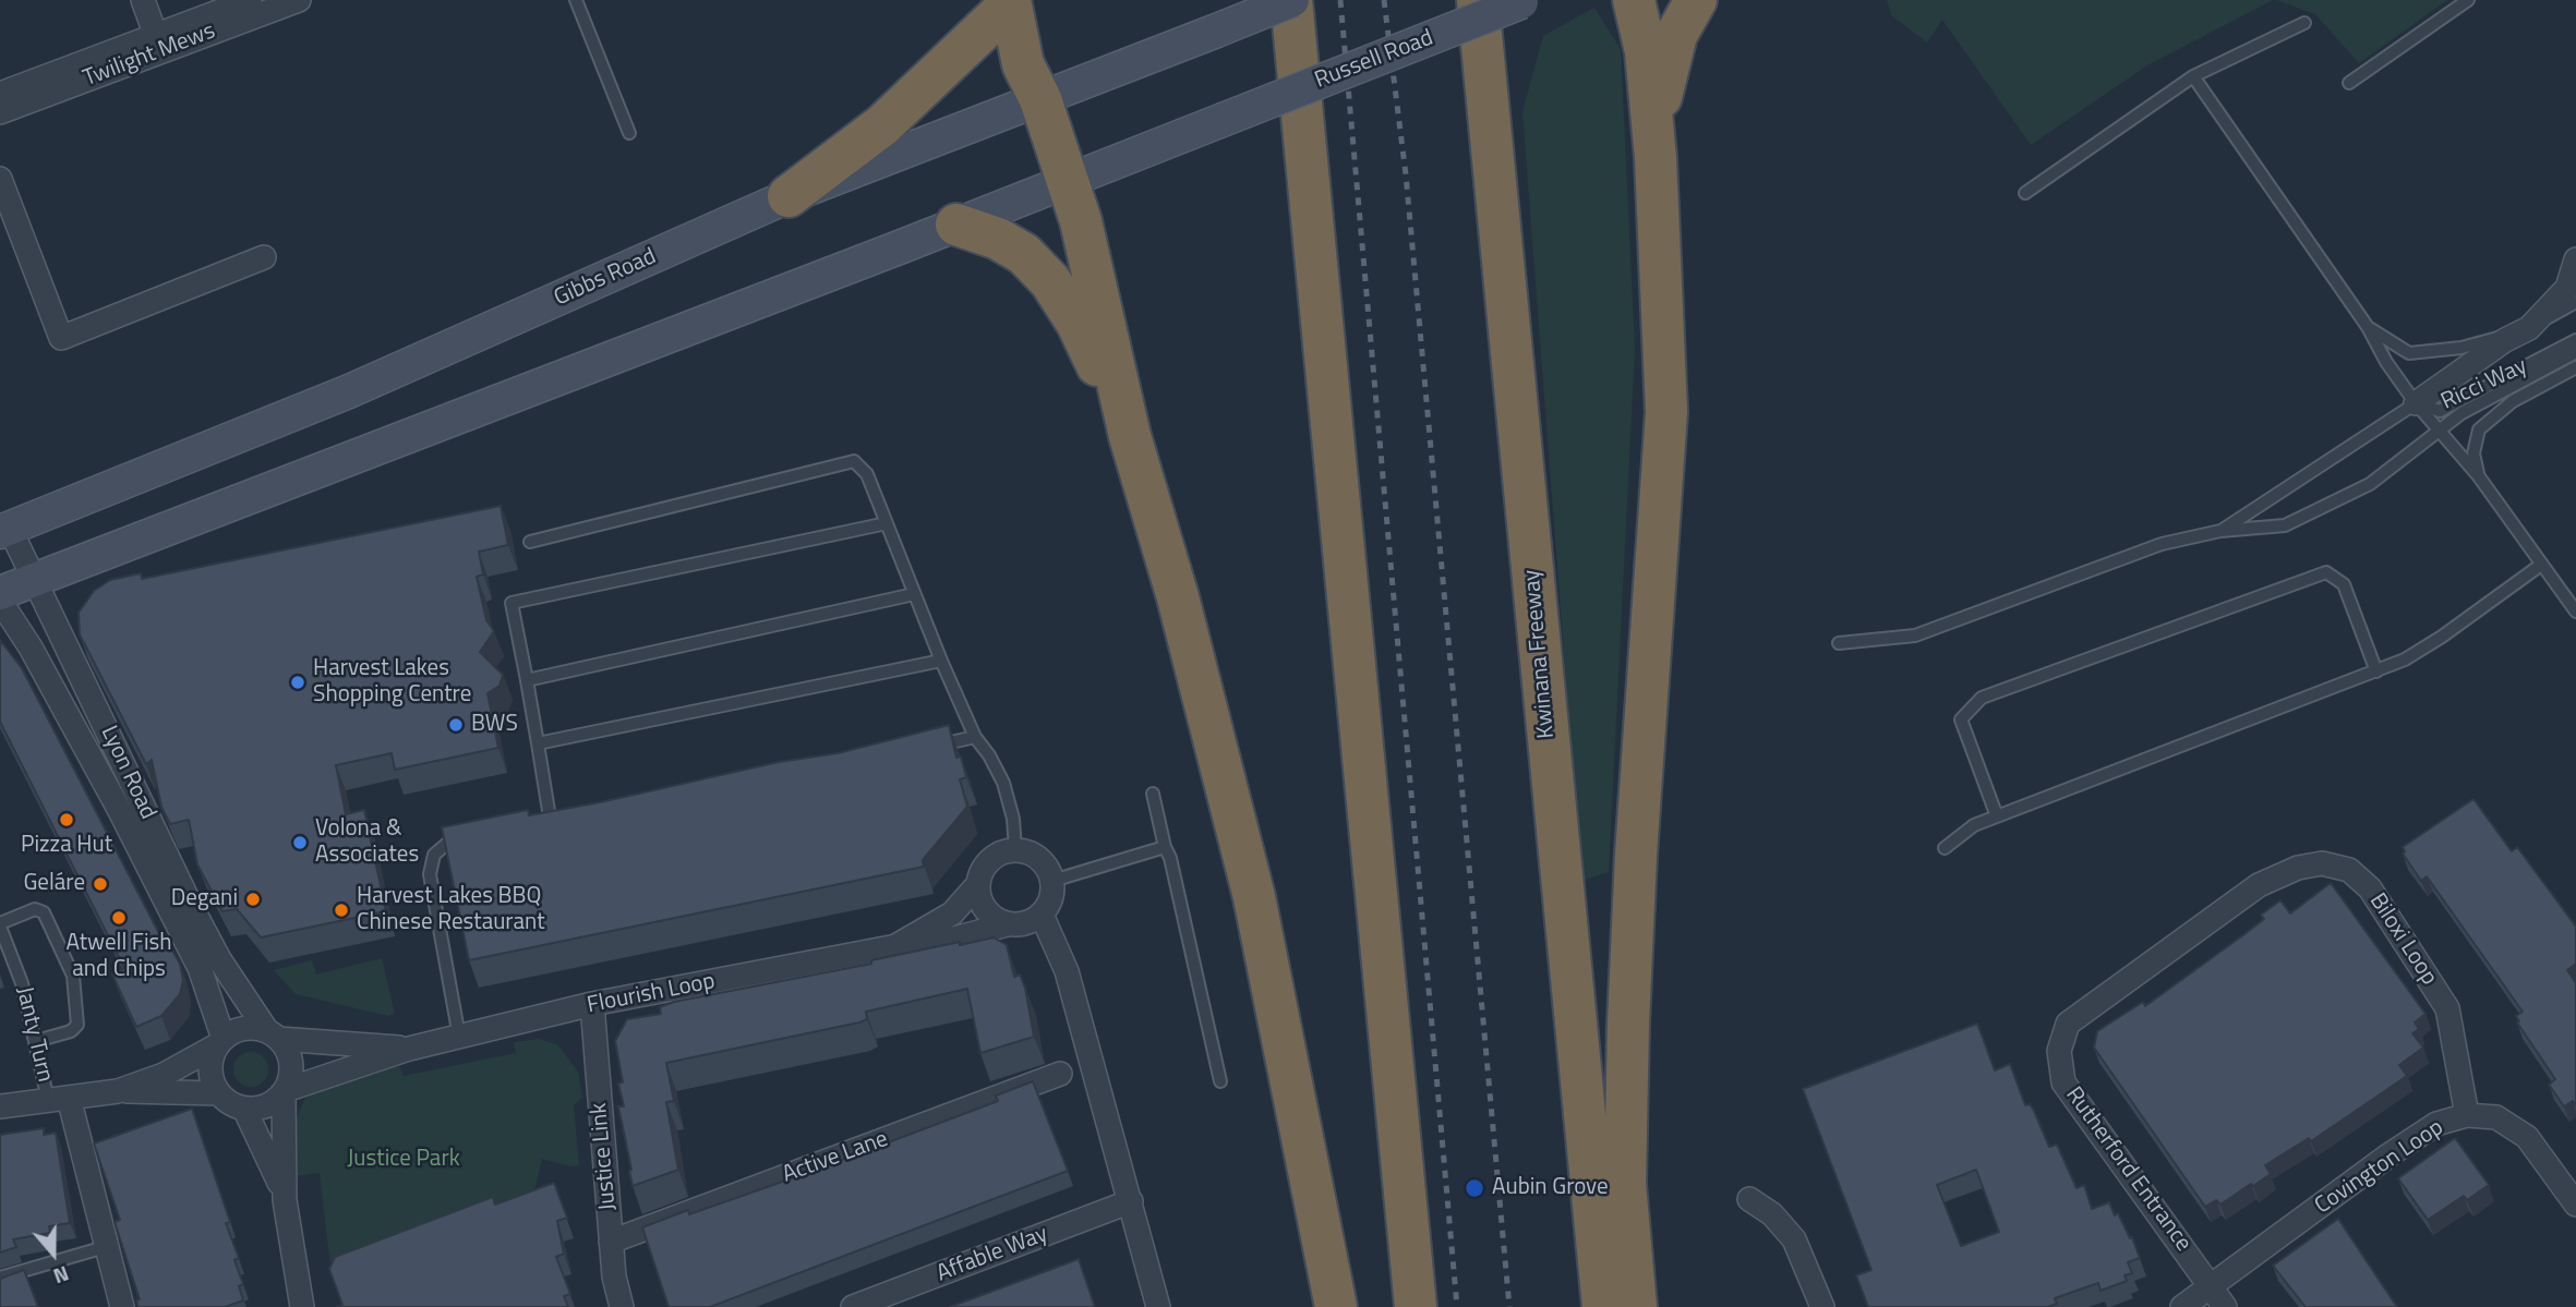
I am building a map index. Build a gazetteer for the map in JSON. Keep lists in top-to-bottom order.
{
  "streets": {
    "highway": ["Kwinana Freeway"],
    "main road": ["Russell Road", "Gibbs Road"],
    "street": [
      "Twilight Mews",
      "Ricci Way",
      "Lyon Road",
      "Biloxi Loop",
      "Flourish Loop",
      "Justice Link",
      "Active Lane",
      "Covington Loop",
      "Rutherford Entrance",
      "Affable Way"
    ],
    "lane": ["Janty Turn"]
  },
  "crossings": [
    ["Gibbs Road", "Lyon Road"],
    ["Lyon Road", "Flourish Loop"],
    ["Biloxi Loop", "Covington Loop"],
    ["Biloxi Loop", "Rutherford Entrance"],
    ["Flourish Loop", "Justice Link"],
    ["Justice Link", "Active Lane"],
    ["Covington Loop", "Rutherford Entrance"]
  ],
  "parks": ["Justice Park"],
  "places": [
    "Harvest Lakes Shopping Centre",
    "BWS",
    "Pizza Hut",
    "Volona & Associates",
    "Geláre",
    "Degani",
    "Harvest Lakes BBQ Chinese Restaurant",
    "Atwell Fish and Chips",
    "Aubin Grove"
  ],
  "north": "bottom"
}
